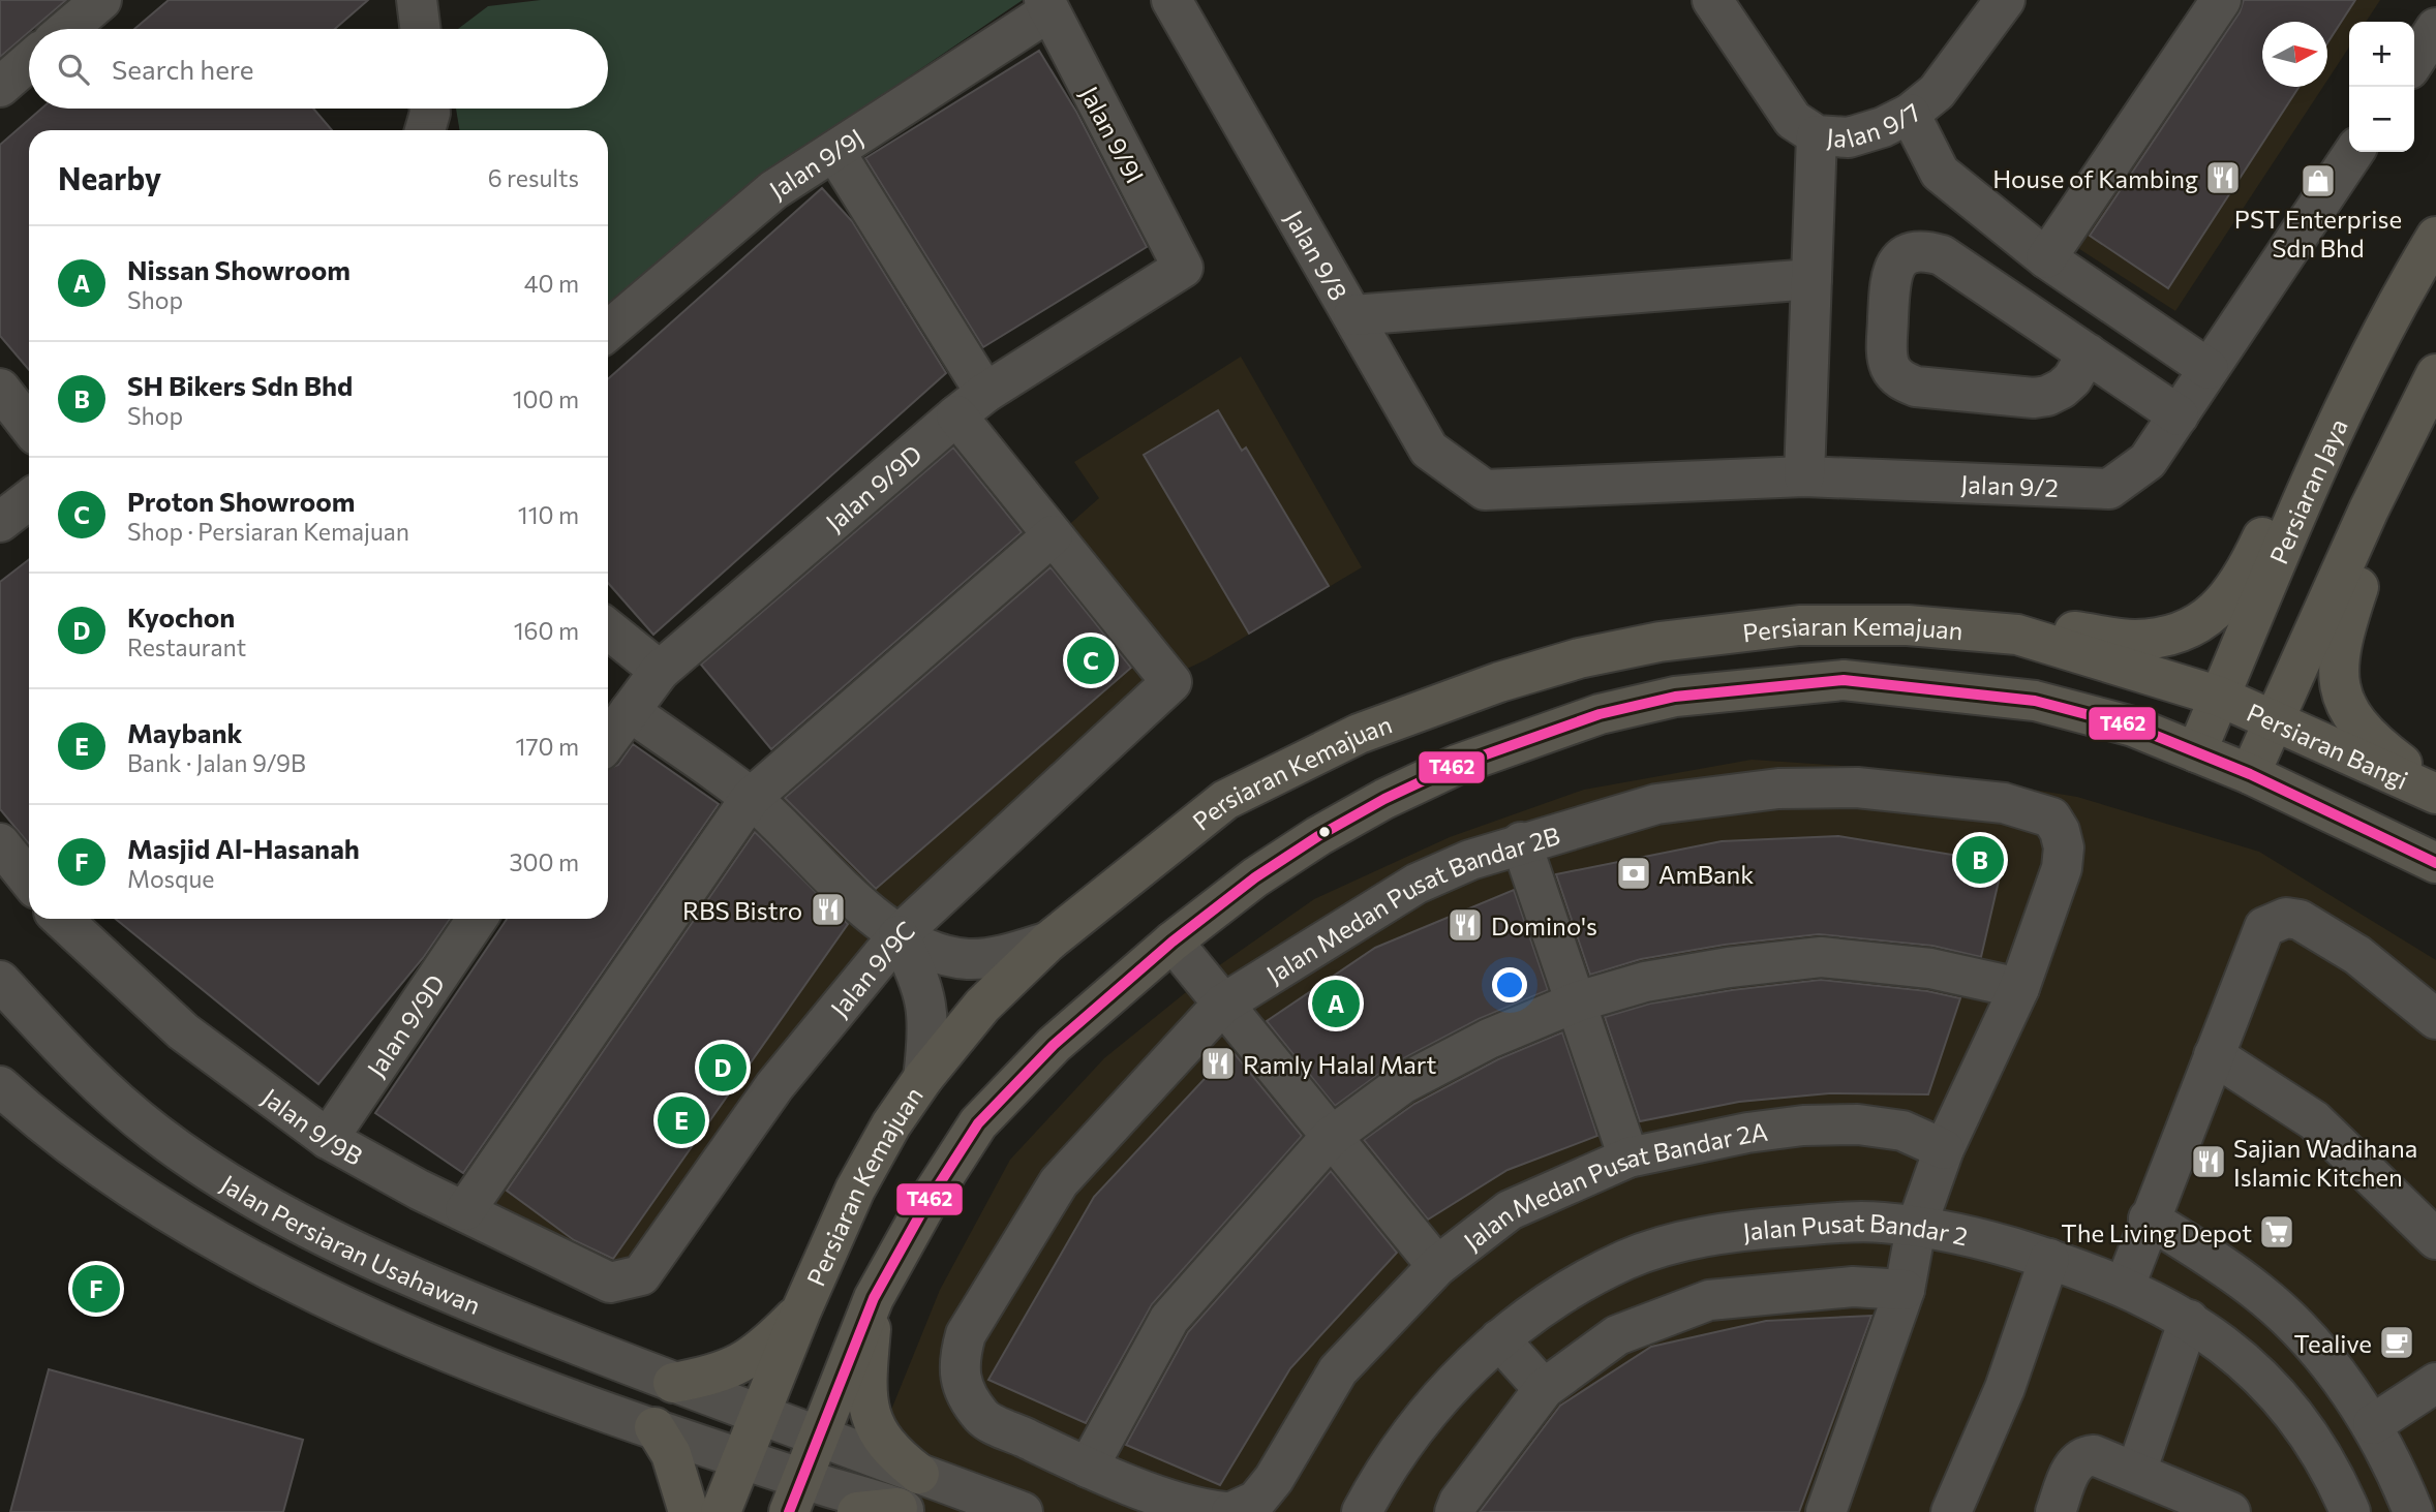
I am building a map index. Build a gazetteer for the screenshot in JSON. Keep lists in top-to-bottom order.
{
  "streets": {
    "main road": ["Persiaran Jaya", "Persiaran Kemajuan", "Persiaran Bangi"],
    "street": [
      "Jalan 9/7",
      "Jalan 9/9I",
      "Jalan 9/9J",
      "Jalan 9/8",
      "Jalan 9/2",
      "Jalan 9/9D",
      "Jalan Medan Pusat Bandar 2B",
      "Jalan 9/9C",
      "Jalan 9/9B",
      "Jalan Medan Pusat Bandar 2A",
      "Jalan Pusat Bandar 2",
      "Jalan Persiaran Usahawan"
    ]
  },
  "crossings": [
    ["Jalan 9/9I", "Jalan 9/9J"],
    ["Jalan 9/9I", "Jalan 9/9D"],
    ["Jalan 9/8", "Jalan 9/2"],
    ["Jalan 9/9D", "Jalan 9/9B"],
    ["Persiaran Jaya", "Persiaran Kemajuan"],
    ["Persiaran Jaya", "Persiaran Bangi"],
    ["Persiaran Kemajuan", "Persiaran Bangi"],
    ["Persiaran Kemajuan", "Jalan Persiaran Usahawan"],
    ["Jalan 9/9C", "Jalan 9/9B"]
  ],
  "places": {
    "restaurant": [
      "House of Kambing",
      "RBS Bistro",
      "Domino's",
      "Ramly Halal Mart",
      "Sajian Wadihana Islamic Kitchen"
    ],
    "shop": ["PST Enterprise Sdn Bhd"],
    "bank": ["AmBank"],
    "supermarket": ["The Living Depot"],
    "cafe": ["Tealive"]
  },
  "lines": ["transit line T462"],
  "north": "right",
  "page": {
    "map_buttons": ["+", "−"],
    "search": "Search here",
    "heading": ["Nearby", "6 results"],
    "list": [
      {
        "mark": "A",
        "name": "Nissan Showroom",
        "note": "Shop",
        "value": "40 m"
      },
      {
        "mark": "B",
        "name": "SH Bikers Sdn Bhd",
        "note": "Shop",
        "value": "100 m"
      },
      {
        "mark": "C",
        "name": "Proton Showroom",
        "note": "Shop · Persiaran Kemajuan",
        "value": "110 m"
      },
      {
        "mark": "D",
        "name": "Kyochon",
        "note": "Restaurant",
        "value": "160 m"
      },
      {
        "mark": "E",
        "name": "Maybank",
        "note": "Bank · Jalan 9/9B",
        "value": "170 m"
      },
      {
        "mark": "F",
        "name": "Masjid Al-Hasanah",
        "note": "Mosque",
        "value": "300 m"
      }
    ],
    "pins": [
      "C",
      "B",
      "A",
      "D",
      "E",
      "F"
    ]
  }
}
